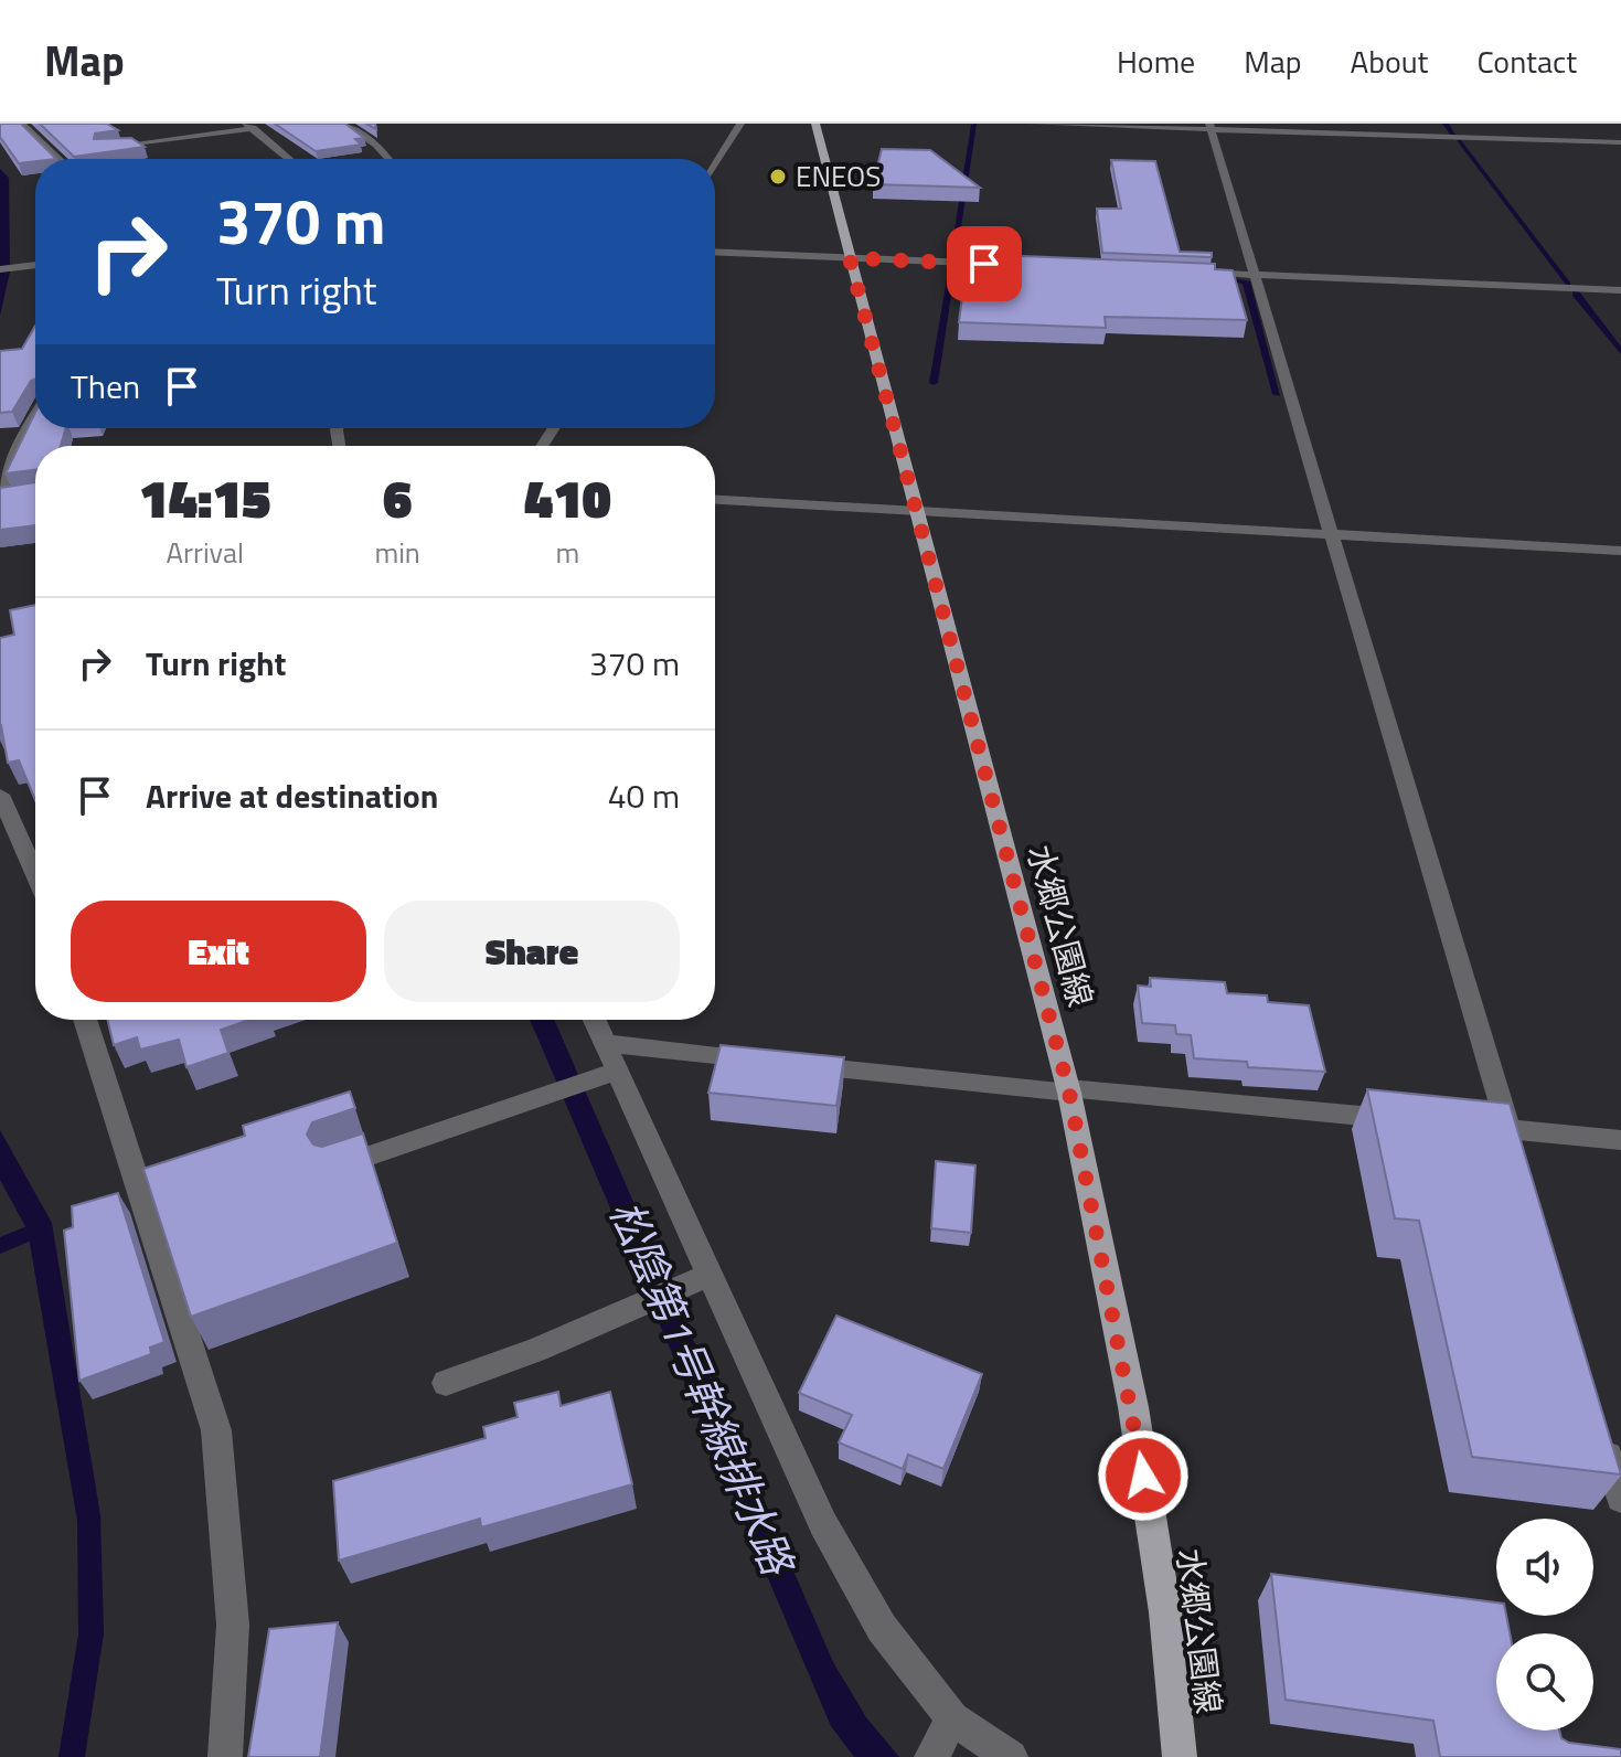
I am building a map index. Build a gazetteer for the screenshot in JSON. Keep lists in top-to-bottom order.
{
  "streets": {
    "main road": ["水郷公園線"]
  },
  "water": ["松陰第1号幹線排水路"],
  "places": ["ENEOS"],
  "page": {
    "header": "Map",
    "nav": [
      "Home",
      "Map",
      "About",
      "Contact"
    ],
    "turn": ["370 m", "Turn right"],
    "then": "Then",
    "eta": [
      "14:15",
      "Arrival",
      "6",
      "min",
      "410",
      "m"
    ],
    "list": [
      {
        "name": "Turn right",
        "value": "370 m"
      },
      {
        "name": "Arrive at destination",
        "value": "40 m"
      }
    ],
    "buttons": ["Exit", "Share"]
  }
}
